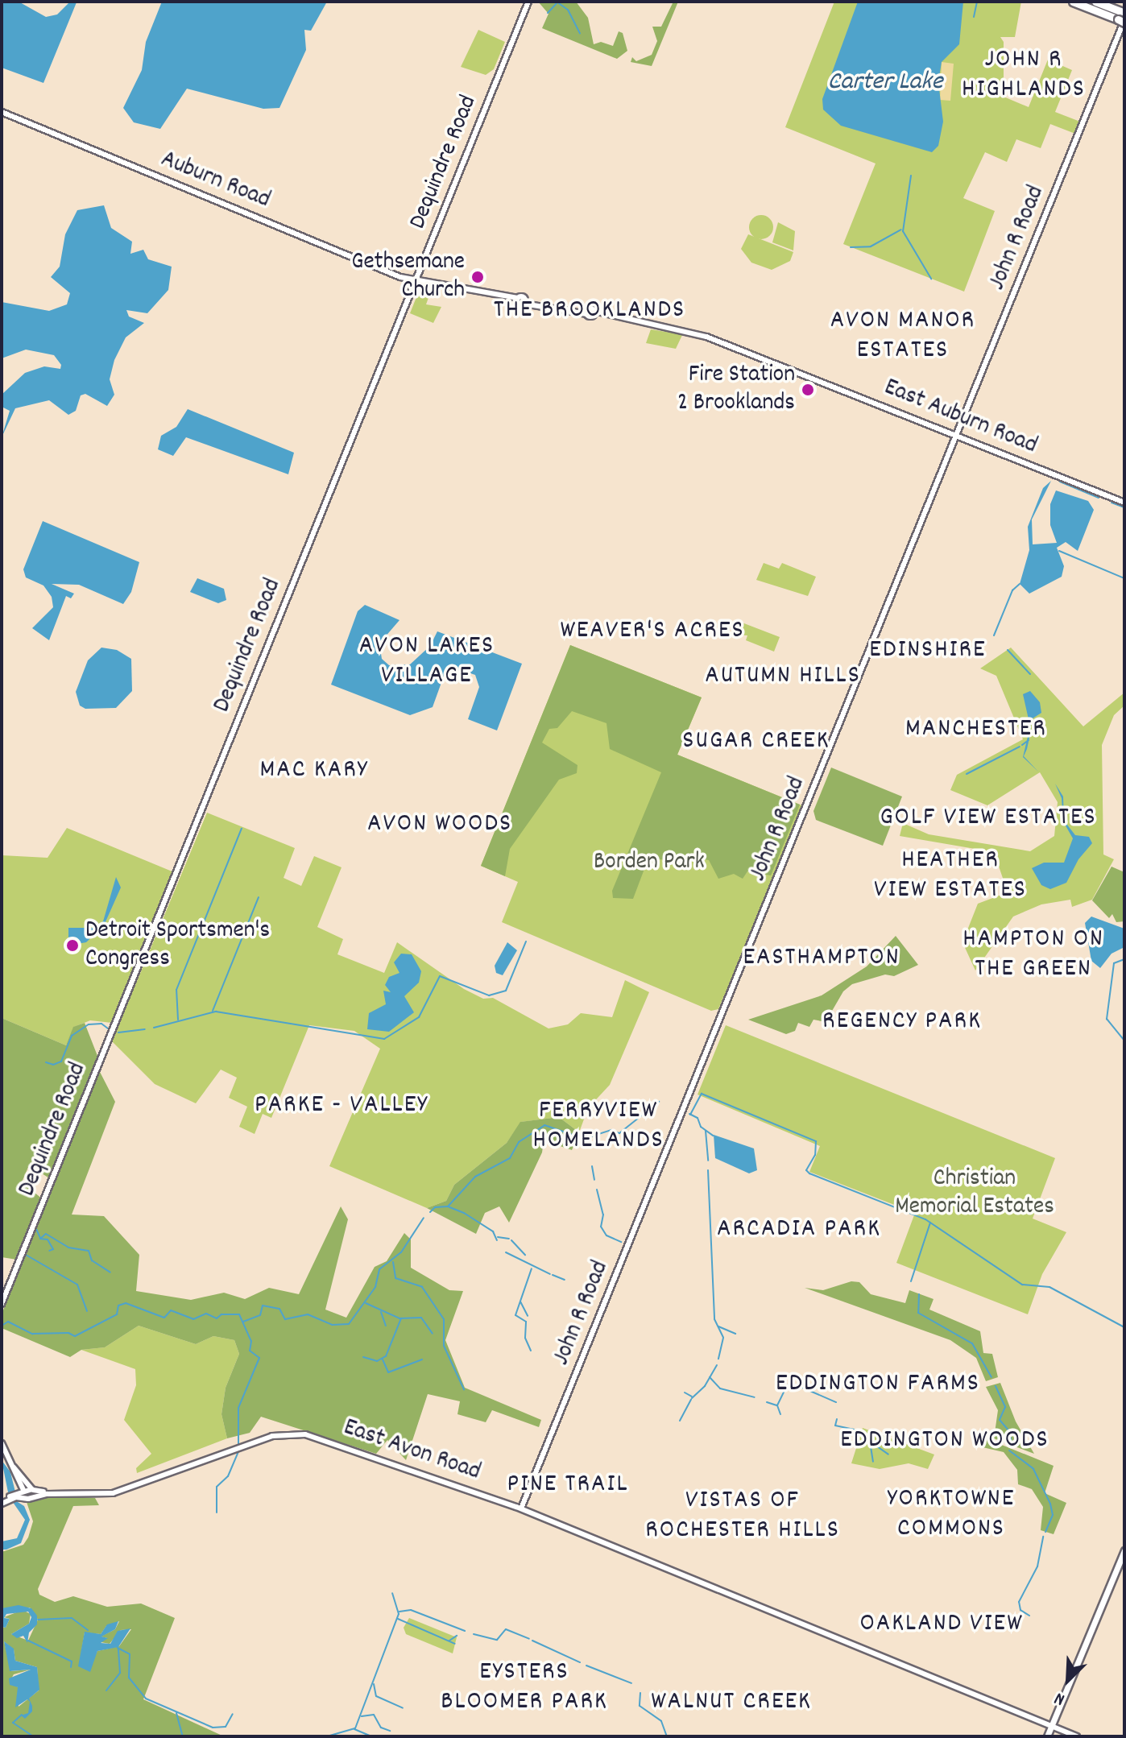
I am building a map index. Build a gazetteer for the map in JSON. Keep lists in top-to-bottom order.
{
  "streets": {
    "main road": [
      "Dequindre Road",
      "Auburn Road",
      "John R Road",
      "East Auburn Road",
      "East Avon Road"
    ]
  },
  "crossings": [
    ["Dequindre Road", "Auburn Road"],
    ["Dequindre Road", "East Auburn Road"],
    ["Auburn Road", "East Auburn Road"],
    ["John R Road", "East Auburn Road"],
    ["John R Road", "East Avon Road"]
  ],
  "districts": [
    "JOHN R HIGHLANDS",
    "THE BROOKLANDS",
    "AVON MANOR ESTATES",
    "WEAVER'S ACRES",
    "AVON LAKES VILLAGE",
    "EDINSHIRE",
    "AUTUMN HILLS",
    "MANCHESTER",
    "SUGAR CREEK",
    "MAC KARY",
    "GOLF VIEW ESTATES",
    "AVON WOODS",
    "HEATHER VIEW ESTATES",
    "HAMPTON ON THE GREEN",
    "EASTHAMPTON",
    "REGENCY PARK",
    "PARKE - VALLEY",
    "FERRYVIEW HOMELANDS",
    "ARCADIA PARK",
    "EDDINGTON FARMS",
    "EDDINGTON WOODS",
    "PINE TRAIL",
    "YORKTOWNE COMMONS",
    "VISTAS OF ROCHESTER HILLS",
    "OAKLAND VIEW",
    "EYSTERS BLOOMER PARK",
    "WALNUT CREEK"
  ],
  "water": ["Carter Lake"],
  "parks": ["Borden Park", "Christian Memorial Estates"],
  "places": ["Gethsemane Church", "Fire Station 2 Brooklands", "Detroit Sportsmen's Congress"],
  "north": "bottom left"
}
